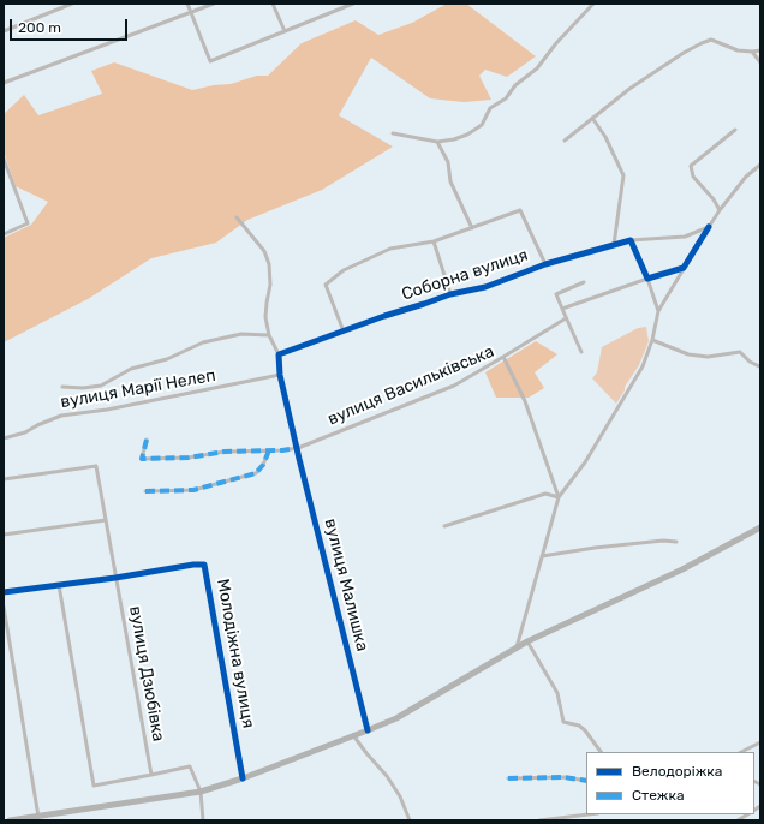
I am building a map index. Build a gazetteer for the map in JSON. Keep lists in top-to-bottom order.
{
  "streets": {
    "street": [
      "Соборна вулиця",
      "вулиця Васильківська",
      "вулиця Марії Нелеп",
      "вулиця Малишка",
      "Молодіжна вулиця",
      "вулиця Дзюбівка"
    ]
  },
  "crossings": [
    ["вулиця Васильківська", "вулиця Малишка"],
    ["Молодіжна вулиця", "вулиця Дзюбівка"]
  ],
  "legend": ["Велодоріжка", "Стежка"],
  "scale_bar": "200 m"
}
